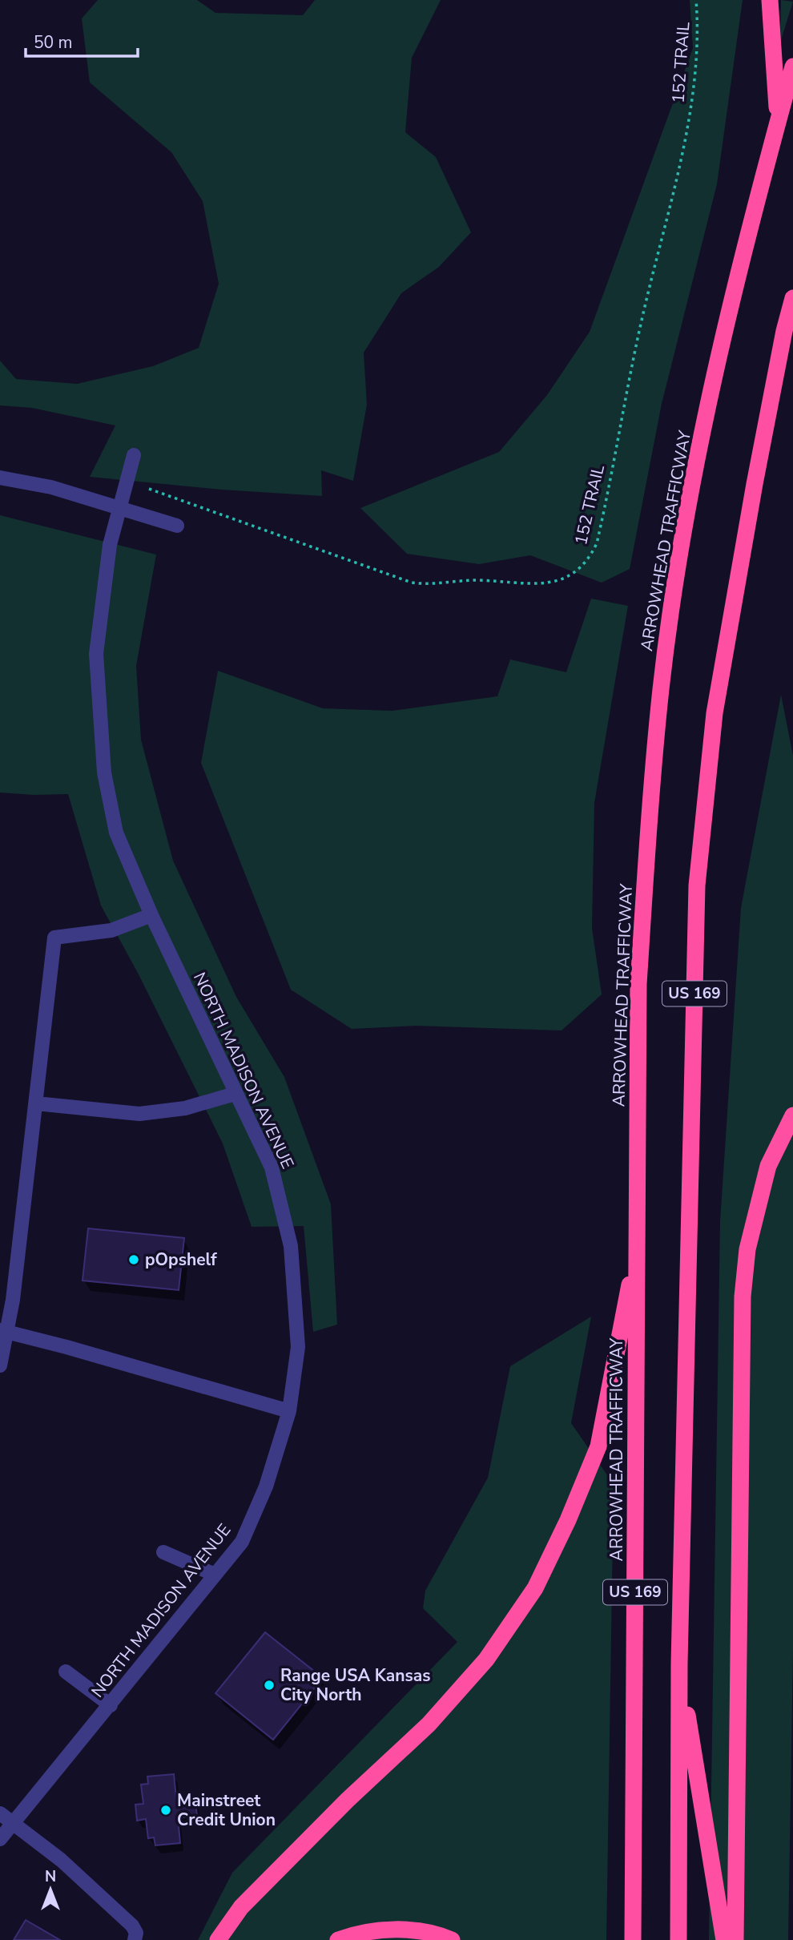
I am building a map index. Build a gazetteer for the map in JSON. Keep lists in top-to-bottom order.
{
  "streets": {
    "highway": ["ARROWHEAD TRAFFICWAY", "US 169"],
    "street": ["NORTH MADISON AVENUE"],
    "path": ["152 TRAIL"]
  },
  "places": ["pOpshelf", "Range USA Kansas City North", "Mainstreet Credit Union"],
  "scale_bar": "50 m",
  "north": "top"
}
